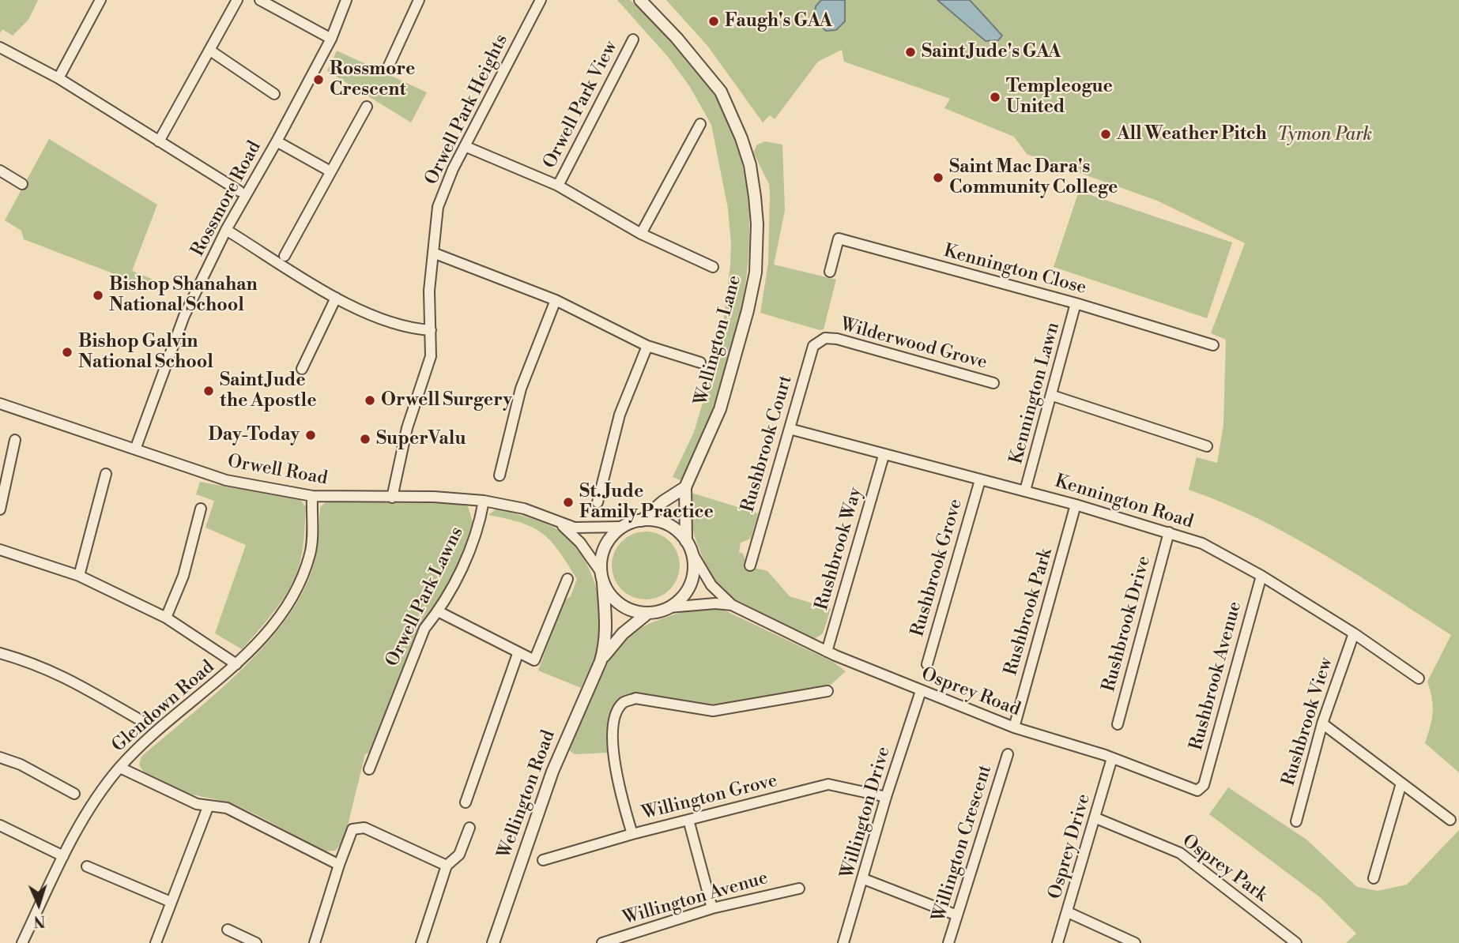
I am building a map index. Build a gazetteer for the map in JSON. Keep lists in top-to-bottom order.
{
  "streets": {
    "street": [
      "Orwell Park View",
      "Orwell Park Heights",
      "Rossmore Road",
      "Kennington Close",
      "Wellington Lane",
      "Wilderwood Grove",
      "Kennington Lawn",
      "Rushbrook Court",
      "Orwell Road",
      "Kennington Road",
      "Rushbrook Way",
      "Rushbrook Grove",
      "Orwell Park Lawns",
      "Rushbrook Park",
      "Rushbrook Drive",
      "Rushbrook Avenue",
      "Osprey Road",
      "Glendown Road",
      "Rushbrook View",
      "Wellington Road",
      "Willington Grove",
      "Willington Drive",
      "Willington Crescent",
      "Osprey Drive",
      "Osprey Park",
      "Willington Avenue"
    ]
  },
  "crossings": [
    ["Orwell Park View", "Orwell Park Heights"],
    ["Orwell Park Heights", "Orwell Road"],
    ["Rossmore Road", "Orwell Road"],
    ["Kennington Close", "Kennington Lawn"],
    ["Wellington Lane", "Orwell Road"],
    ["Wellington Lane", "Osprey Road"],
    ["Wellington Lane", "Wellington Road"],
    ["Wilderwood Grove", "Rushbrook Court"],
    ["Kennington Lawn", "Kennington Road"],
    ["Rushbrook Court", "Kennington Road"],
    ["Orwell Road", "Orwell Park Lawns"],
    ["Orwell Road", "Osprey Road"],
    ["Orwell Road", "Glendown Road"],
    ["Orwell Road", "Wellington Road"],
    ["Kennington Road", "Rushbrook Way"],
    ["Kennington Road", "Rushbrook Grove"],
    ["Kennington Road", "Rushbrook Park"],
    ["Kennington Road", "Rushbrook Drive"],
    ["Kennington Road", "Rushbrook Avenue"],
    ["Kennington Road", "Rushbrook View"],
    ["Rushbrook Way", "Osprey Road"],
    ["Rushbrook Park", "Osprey Road"],
    ["Rushbrook Avenue", "Osprey Road"],
    ["Osprey Road", "Wellington Road"],
    ["Osprey Road", "Willington Drive"],
    ["Osprey Road", "Osprey Drive"],
    ["Willington Grove", "Willington Drive"],
    ["Osprey Drive", "Osprey Park"]
  ],
  "parks": ["Tymon Park"],
  "places": [
    "Faugh's GAA",
    "Saint Jude's GAA",
    "Rossmore Crescent",
    "Templeogue United",
    "All Weather Pitch",
    "Saint Mac Dara's Community College",
    "Bishop Shanahan National School",
    "Bishop Galvin National School",
    "Saint Jude the Apostle",
    "Orwell Surgery",
    "Day-Today",
    "SuperValu",
    "St. Jude Family Practice"
  ],
  "north": "bottom"
}
